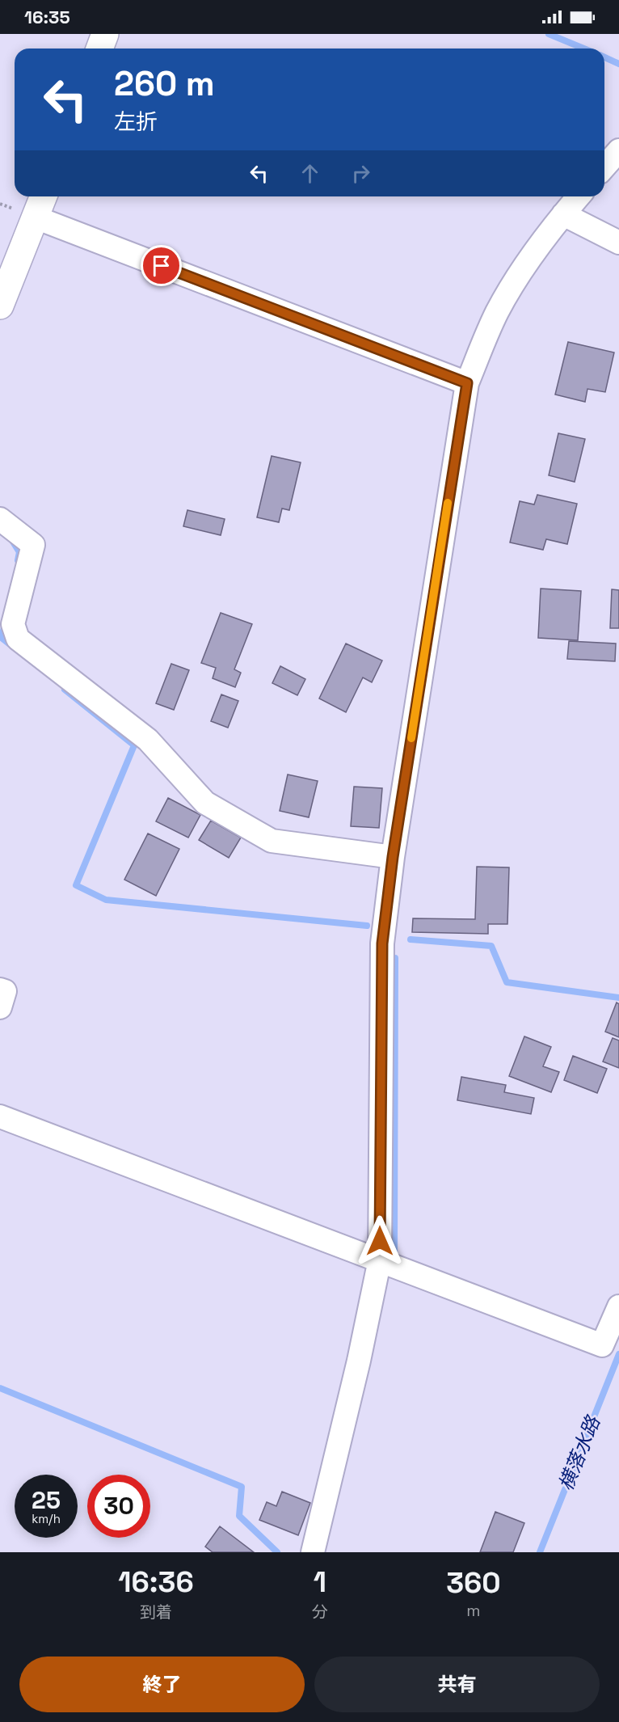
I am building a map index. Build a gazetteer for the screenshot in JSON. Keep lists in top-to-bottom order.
{
  "water": ["横落水路"],
  "page": {
    "status": "16:35",
    "turn": ["260 m", "左折"],
    "speed": "25 km/h",
    "limit": "30",
    "eta": [
      "16:36",
      "到着",
      "1",
      "分",
      "360",
      "m"
    ],
    "buttons": ["終了", "共有"]
  }
}
